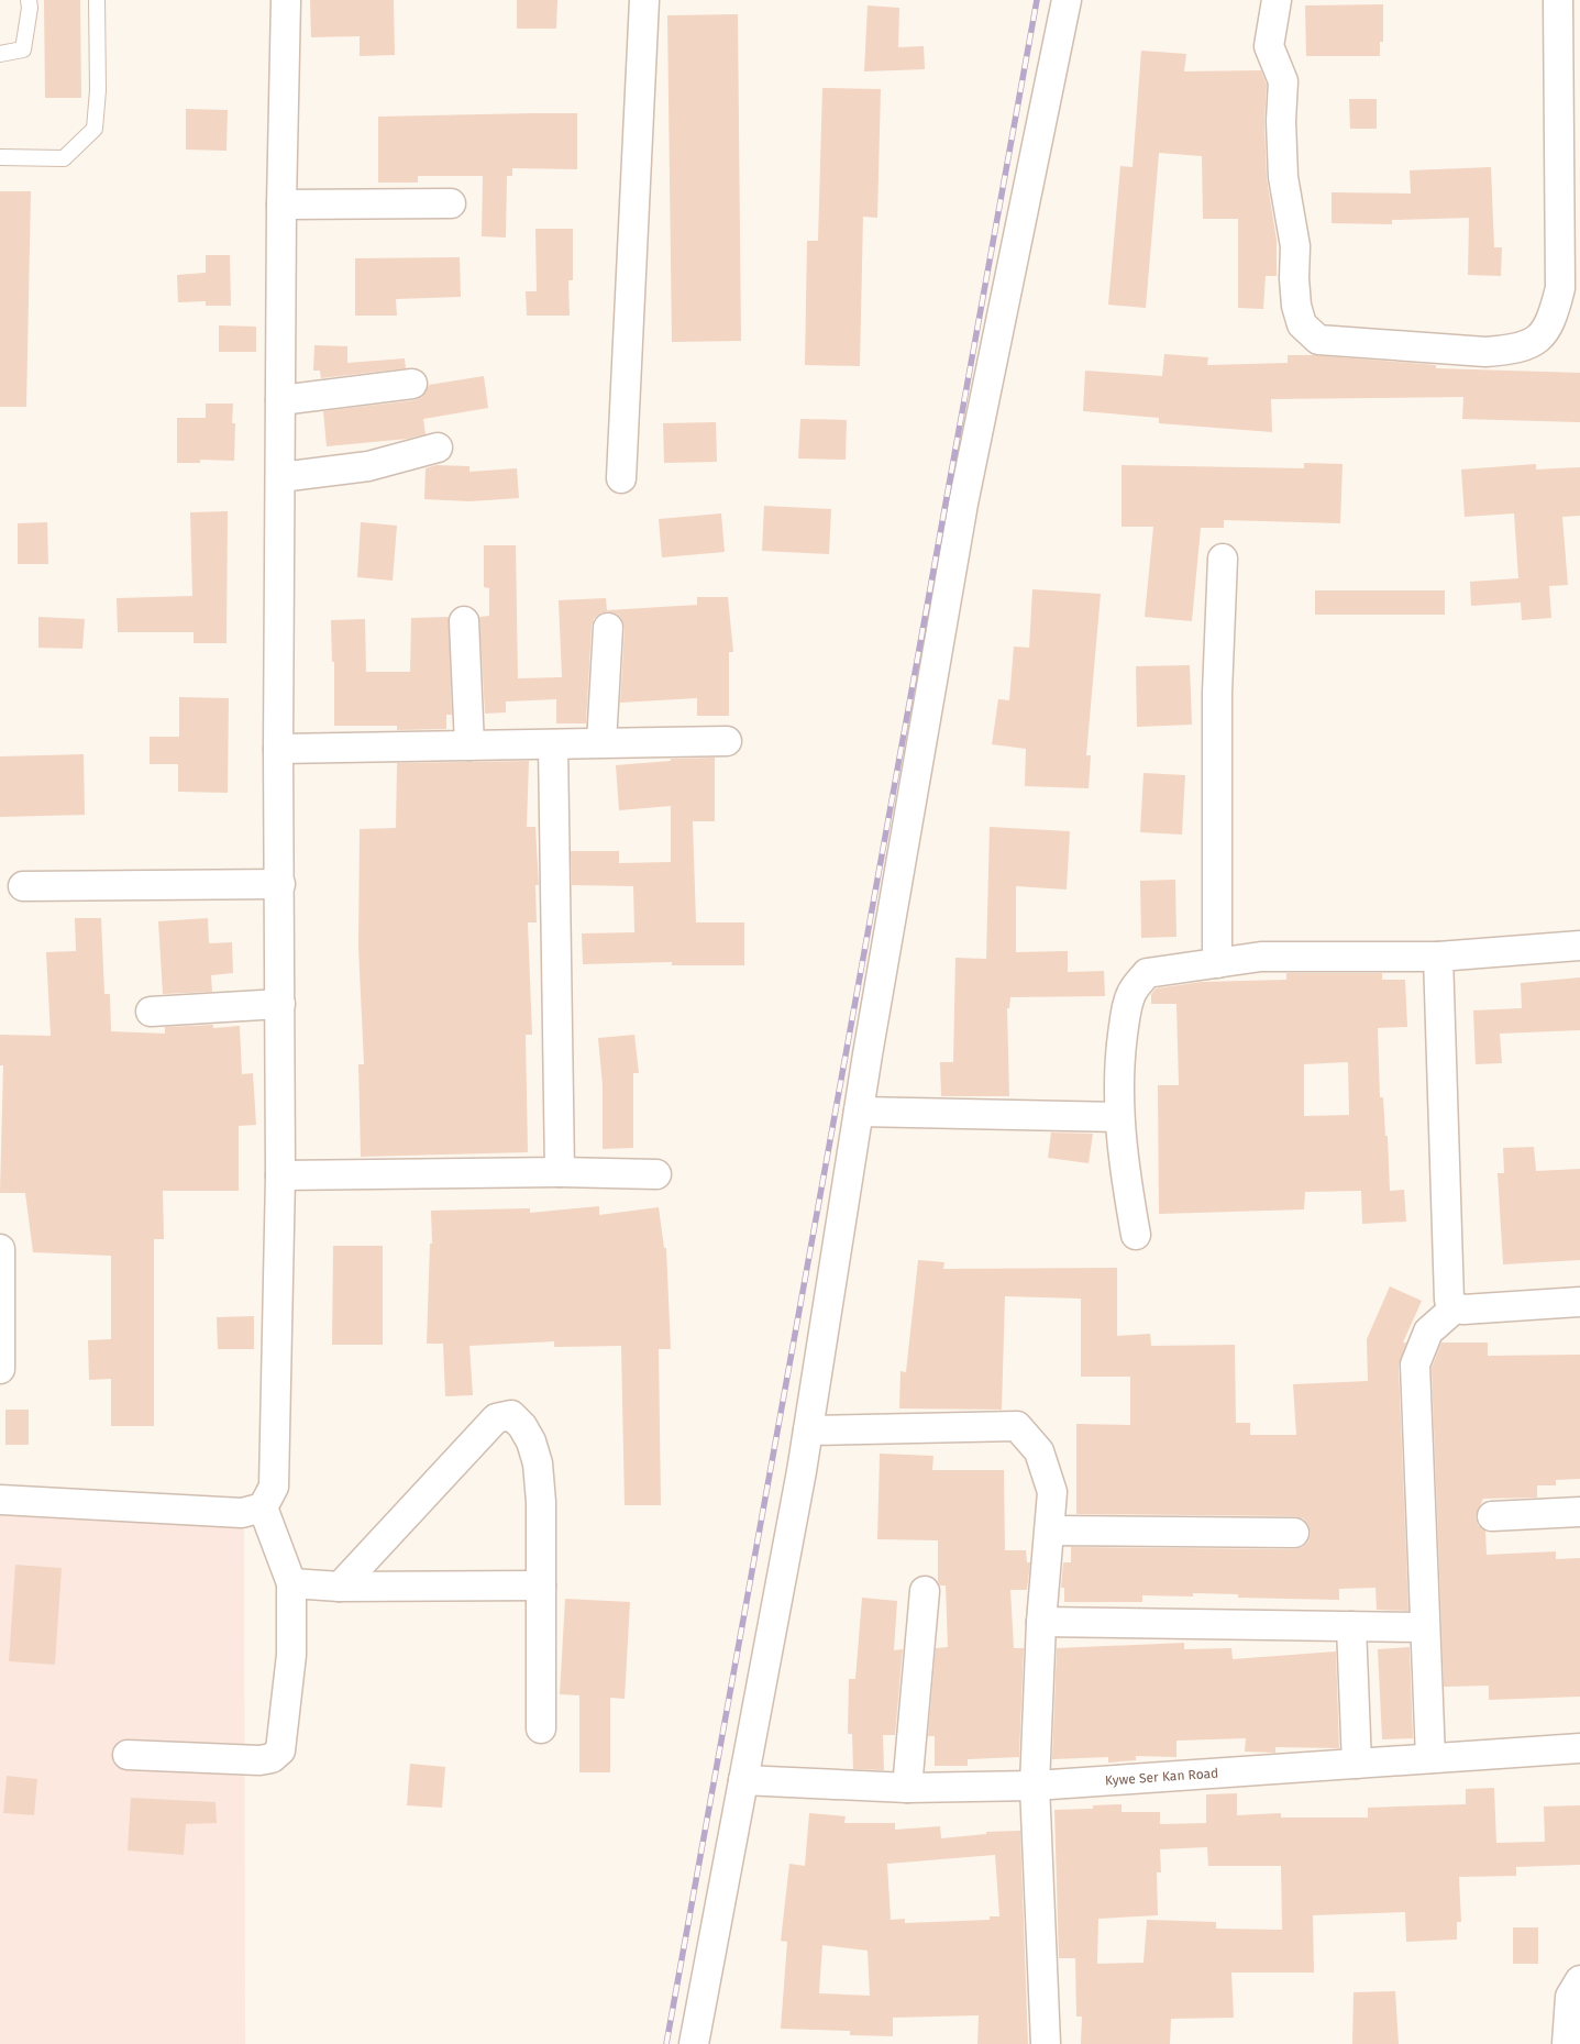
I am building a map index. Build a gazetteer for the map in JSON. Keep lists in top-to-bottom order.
{
  "streets": {
    "street": ["Kywe Ser Kan Road"]
  }
}
